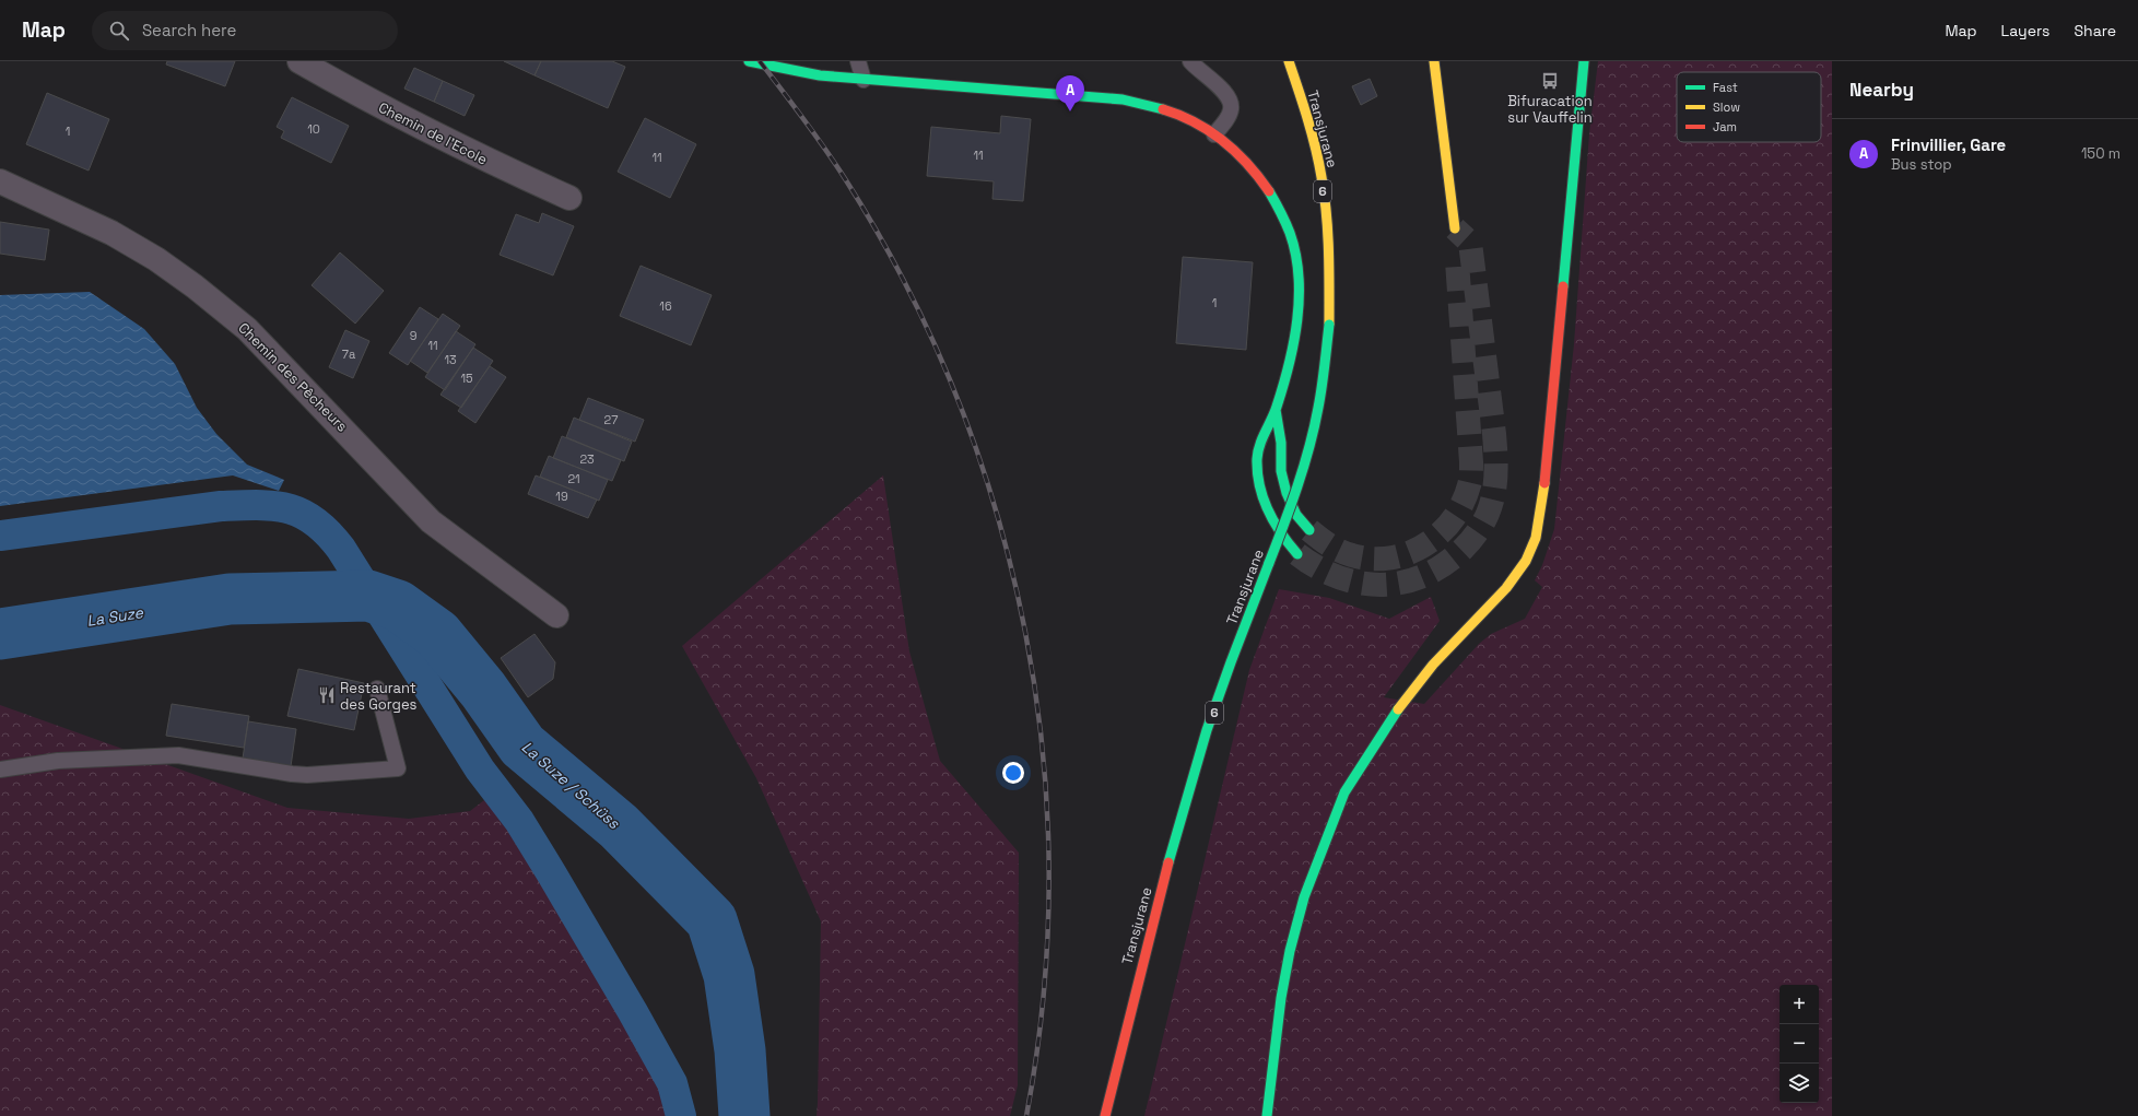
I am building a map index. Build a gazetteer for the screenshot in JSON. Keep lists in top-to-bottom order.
{
  "streets": {
    "main road": ["Transjurane", "6"],
    "street": ["Chemin de l'Ecole", "Chemin des Pêcheurs"]
  },
  "water": ["La Suze", "La Suze / Schüss"],
  "places": {
    "bus stop": ["Bifuracation sur Vauffelin"],
    "restaurant": ["Restaurant des Gorges"]
  },
  "house_numbers": [
    "10",
    "1",
    "11",
    "11",
    "1",
    "16",
    "9",
    "11",
    "7a",
    "13",
    "15",
    "27",
    "23",
    "21",
    "19"
  ],
  "legend": ["Fast", "Slow", "Jam"],
  "page": {
    "header": "Map",
    "search": "Search here",
    "nav": ["Map", "Layers", "Share"],
    "heading": "Nearby",
    "pins": "A",
    "list": [
      {
        "mark": "A",
        "name": "Frinvillier, Gare",
        "note": "Bus stop",
        "value": "150 m"
      }
    ],
    "map_buttons": ["+", "−"]
  }
}
